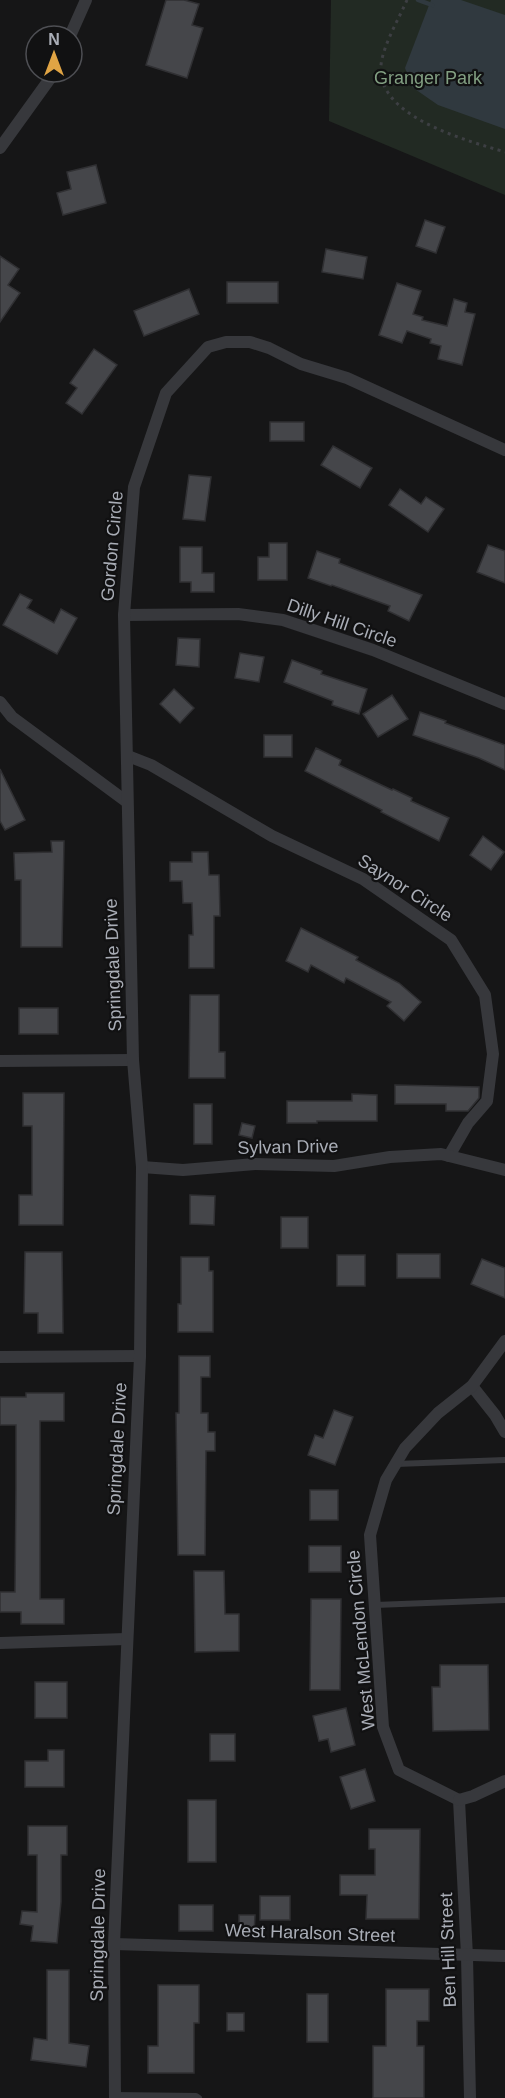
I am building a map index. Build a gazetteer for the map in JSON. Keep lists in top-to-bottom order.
{
  "streets": {
    "street": [
      "Gordon Circle",
      "Dilly Hill Circle",
      "Saynor Circle",
      "Springdale Drive",
      "Sylvan Drive",
      "West McLendon Circle",
      "West Haralson Street",
      "Ben Hill Street"
    ]
  },
  "crossings": [
    ["Gordon Circle", "Dilly Hill Circle"],
    ["Gordon Circle", "Saynor Circle"],
    ["Gordon Circle", "Springdale Drive"],
    ["Saynor Circle", "Sylvan Drive"],
    ["Springdale Drive", "Sylvan Drive"],
    ["Springdale Drive", "West Haralson Street"],
    ["West McLendon Circle", "Ben Hill Street"],
    ["West Haralson Street", "Ben Hill Street"]
  ],
  "parks": ["Granger Park"],
  "north": "top"
}
